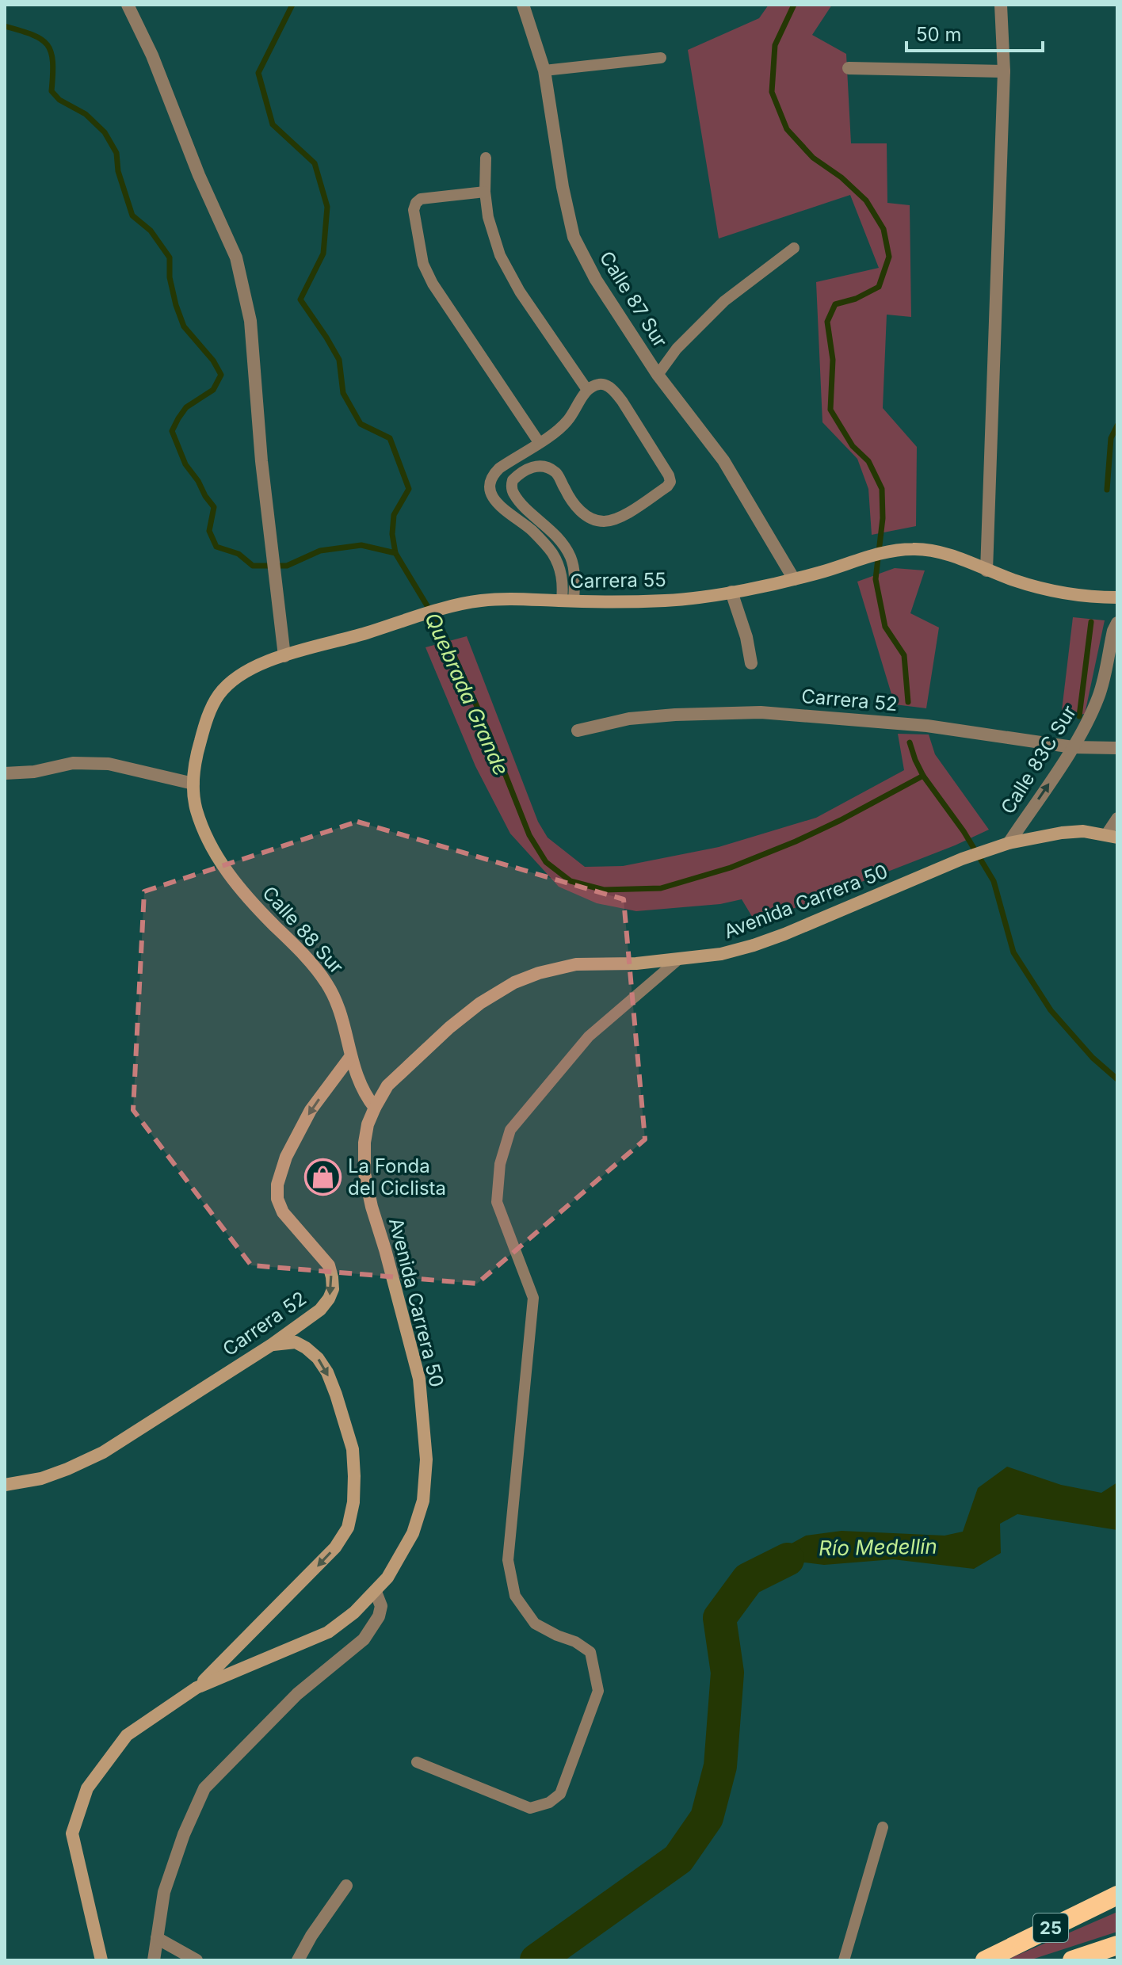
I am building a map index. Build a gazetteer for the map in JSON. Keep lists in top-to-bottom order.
{
  "streets": {
    "highway": ["25"],
    "street": [
      "Calle 87 Sur",
      "Carrera 55",
      "Carrera 52",
      "Calle 83C Sur",
      "Avenida Carrera 50",
      "Calle 88 Sur"
    ]
  },
  "crossings": [
    ["Calle 87 Sur", "Carrera 55"],
    ["Carrera 55", "Calle 88 Sur"],
    ["Carrera 52", "Calle 83C Sur"],
    ["Carrera 52", "Calle 88 Sur"],
    ["Calle 83C Sur", "Avenida Carrera 50"],
    ["Avenida Carrera 50", "Calle 88 Sur"]
  ],
  "one_way": ["Calle 83C Sur"],
  "water": ["Quebrada Grande", "Río Medellín"],
  "places": {
    "shop": ["La Fonda del Ciclista"]
  },
  "scale_bar": "50 m"
}
